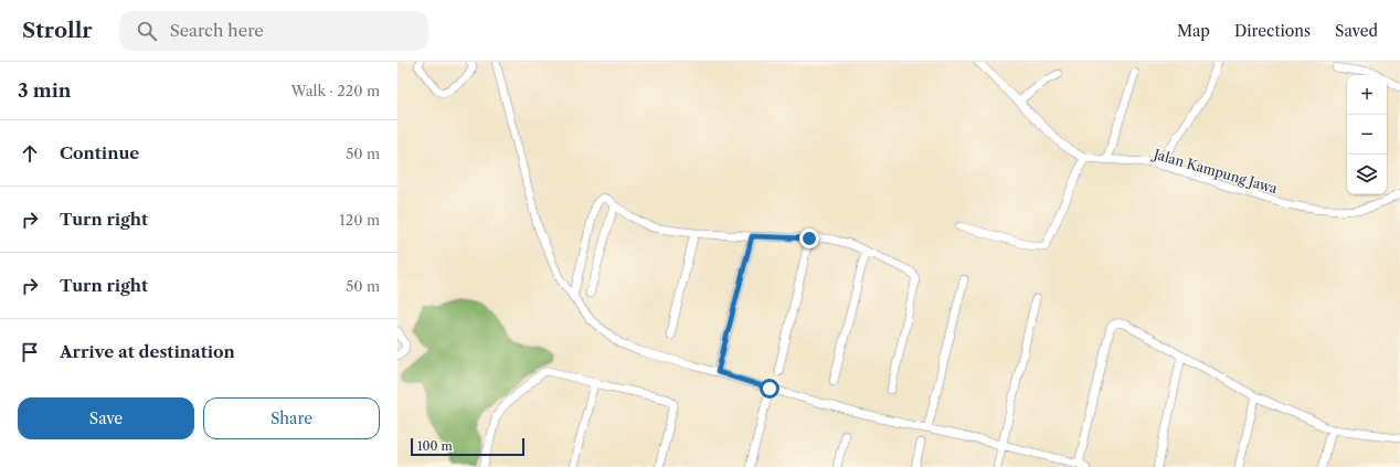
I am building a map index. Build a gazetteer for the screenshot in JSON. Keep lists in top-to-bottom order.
{
  "streets": {
    "street": ["Jalan Kampung Jawa"]
  },
  "scale_bar": "100 m",
  "page": {
    "header": "Strollr",
    "search": "Search here",
    "nav": ["Map", "Directions", "Saved"],
    "heading": ["3 min", "Walk · 220 m"],
    "map_buttons": ["+", "−"],
    "list": [
      ["Continue", "50 m"],
      ["Turn right", "120 m"],
      ["Turn right", "50 m"],
      "Arrive at destination"
    ],
    "buttons": ["Save", "Share"],
    "scale": "100 m"
  }
}
